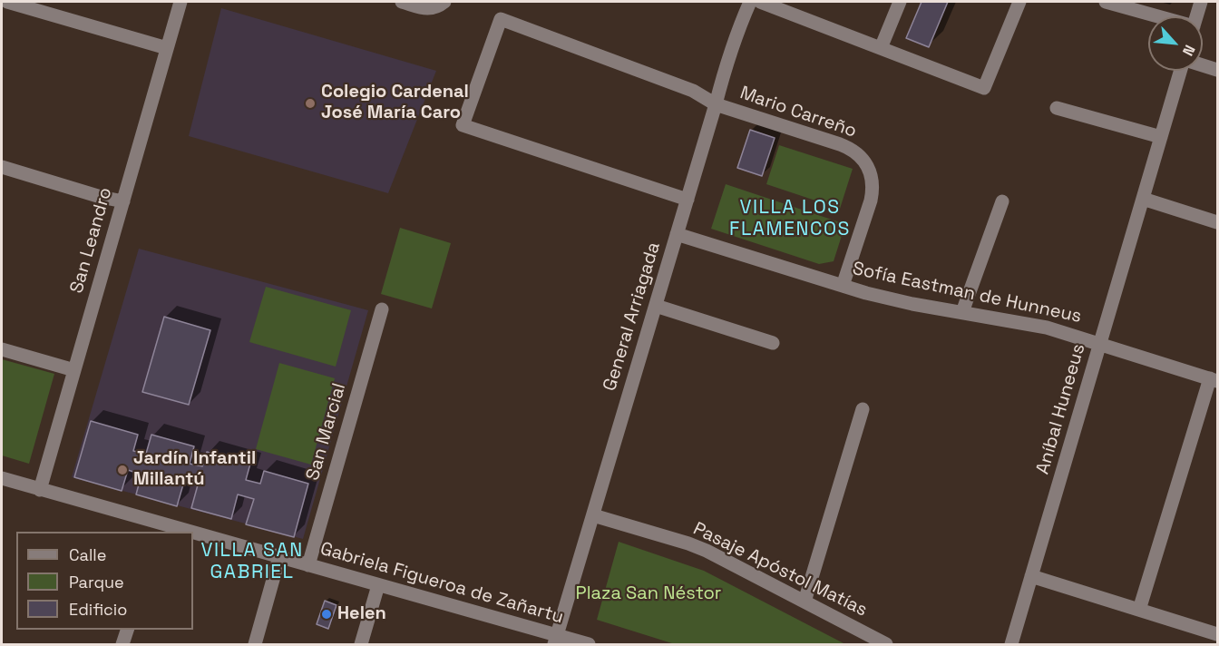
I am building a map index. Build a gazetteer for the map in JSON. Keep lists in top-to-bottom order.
{
  "streets": {
    "street": [
      "Mario Carreño",
      "San Leandro",
      "Sofía Eastman de Hunneus",
      "General Arriagada",
      "Aníbal Huneeus",
      "San Marcial",
      "Pasaje Apóstol Matías",
      "Gabriela Figueroa de Zañartu"
    ]
  },
  "crossings": [
    ["Mario Carreño", "Sofía Eastman de Hunneus"],
    ["Mario Carreño", "General Arriagada"],
    ["San Leandro", "Gabriela Figueroa de Zañartu"],
    ["Sofía Eastman de Hunneus", "General Arriagada"],
    ["Sofía Eastman de Hunneus", "Aníbal Huneeus"],
    ["General Arriagada", "Pasaje Apóstol Matías"],
    ["General Arriagada", "Gabriela Figueroa de Zañartu"],
    ["San Marcial", "Gabriela Figueroa de Zañartu"]
  ],
  "districts": ["VILLA LOS FLAMENCOS", "VILLA SAN GABRIEL"],
  "parks": ["Plaza San Néstor"],
  "places": ["Colegio Cardenal José María Caro", "Jardín Infantil Millantú", "Helen"],
  "legend": ["Calle", "Parque", "Edificio"],
  "north": "bottom right"
}
